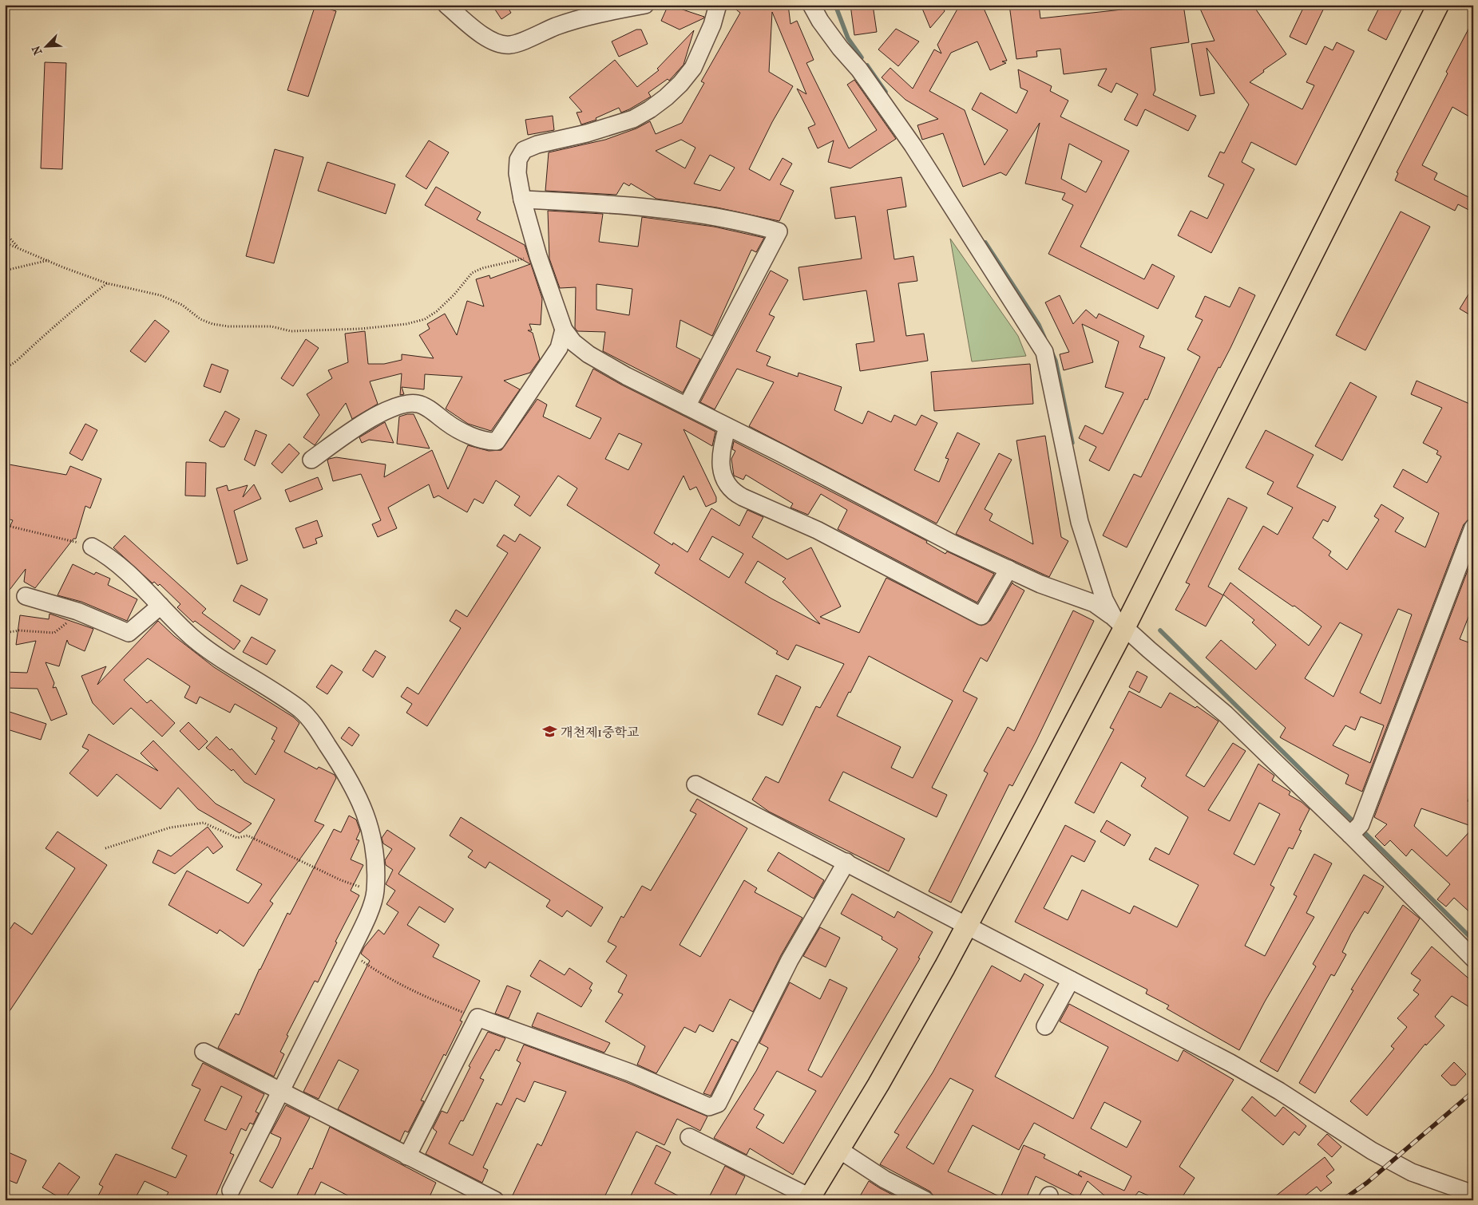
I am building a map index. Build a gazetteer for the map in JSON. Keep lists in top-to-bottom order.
{
  "places": {
    "school or university": ["개천제1중학교"]
  },
  "north": "bottom left"
}
